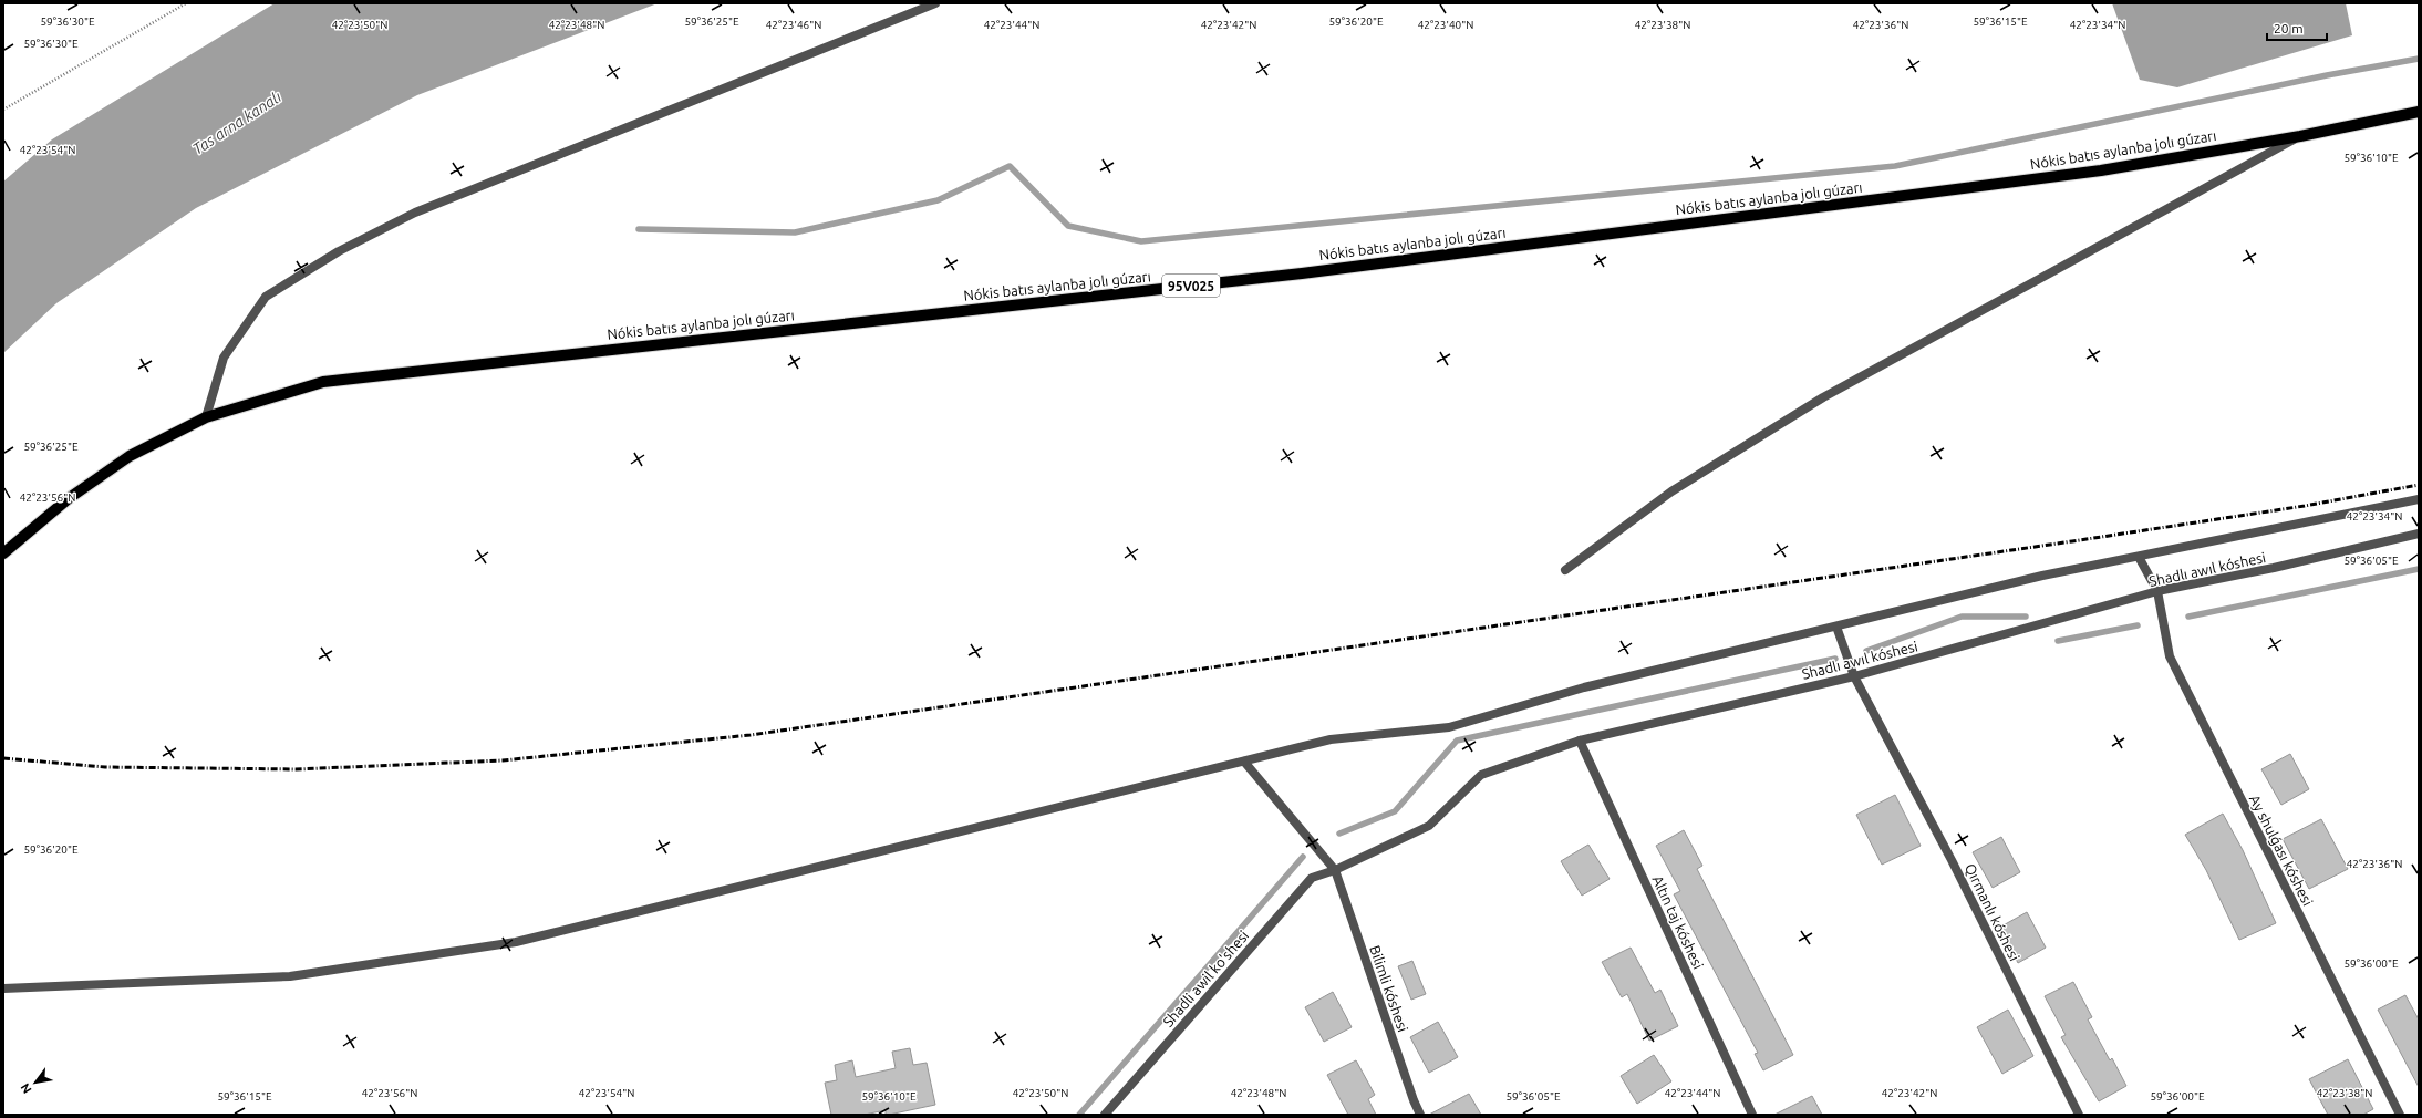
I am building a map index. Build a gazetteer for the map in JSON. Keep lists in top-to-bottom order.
{
  "streets": {
    "main road": ["Nókis batıs aylanba jolı gúzarı", "95V025"],
    "street": [
      "Shadlı awıl kóshesi",
      "Ay shulǵası kóshesi",
      "Qırmanlı kóshesi",
      "Altın taj kóshesi",
      "Shadli awil ko'shesi",
      "Bilimli kóshesi"
    ]
  },
  "crossings": [
    ["Shadlı awıl kóshesi", "Ay shulǵası kóshesi"],
    ["Shadlı awıl kóshesi", "Qırmanlı kóshesi"],
    ["Shadlı awıl kóshesi", "Altın taj kóshesi"],
    ["Shadlı awıl kóshesi", "Shadli awil ko'shesi"],
    ["Shadlı awıl kóshesi", "Bilimli kóshesi"],
    ["Shadli awil ko'shesi", "Bilimli kóshesi"]
  ],
  "water": ["Tas arna kanalı"],
  "scale_bar": "20 m",
  "north": "bottom left",
  "coordinates": [
    "59°36'25\"E",
    "59°36'30\"E",
    "59°36'20\"E",
    "59°36'15\"E",
    "42°23'48\"N",
    "42°23'38\"N",
    "42°23'50\"N",
    "42°23'46\"N",
    "42°23'44\"N",
    "42°23'42\"N",
    "42°23'40\"N",
    "42°23'36\"N",
    "42°23'34\"N",
    "42°23'54\"N",
    "59°36'10\"E",
    "42°23'56\"N",
    "59°36'05\"E",
    "59°36'00\"E"
  ]
}
